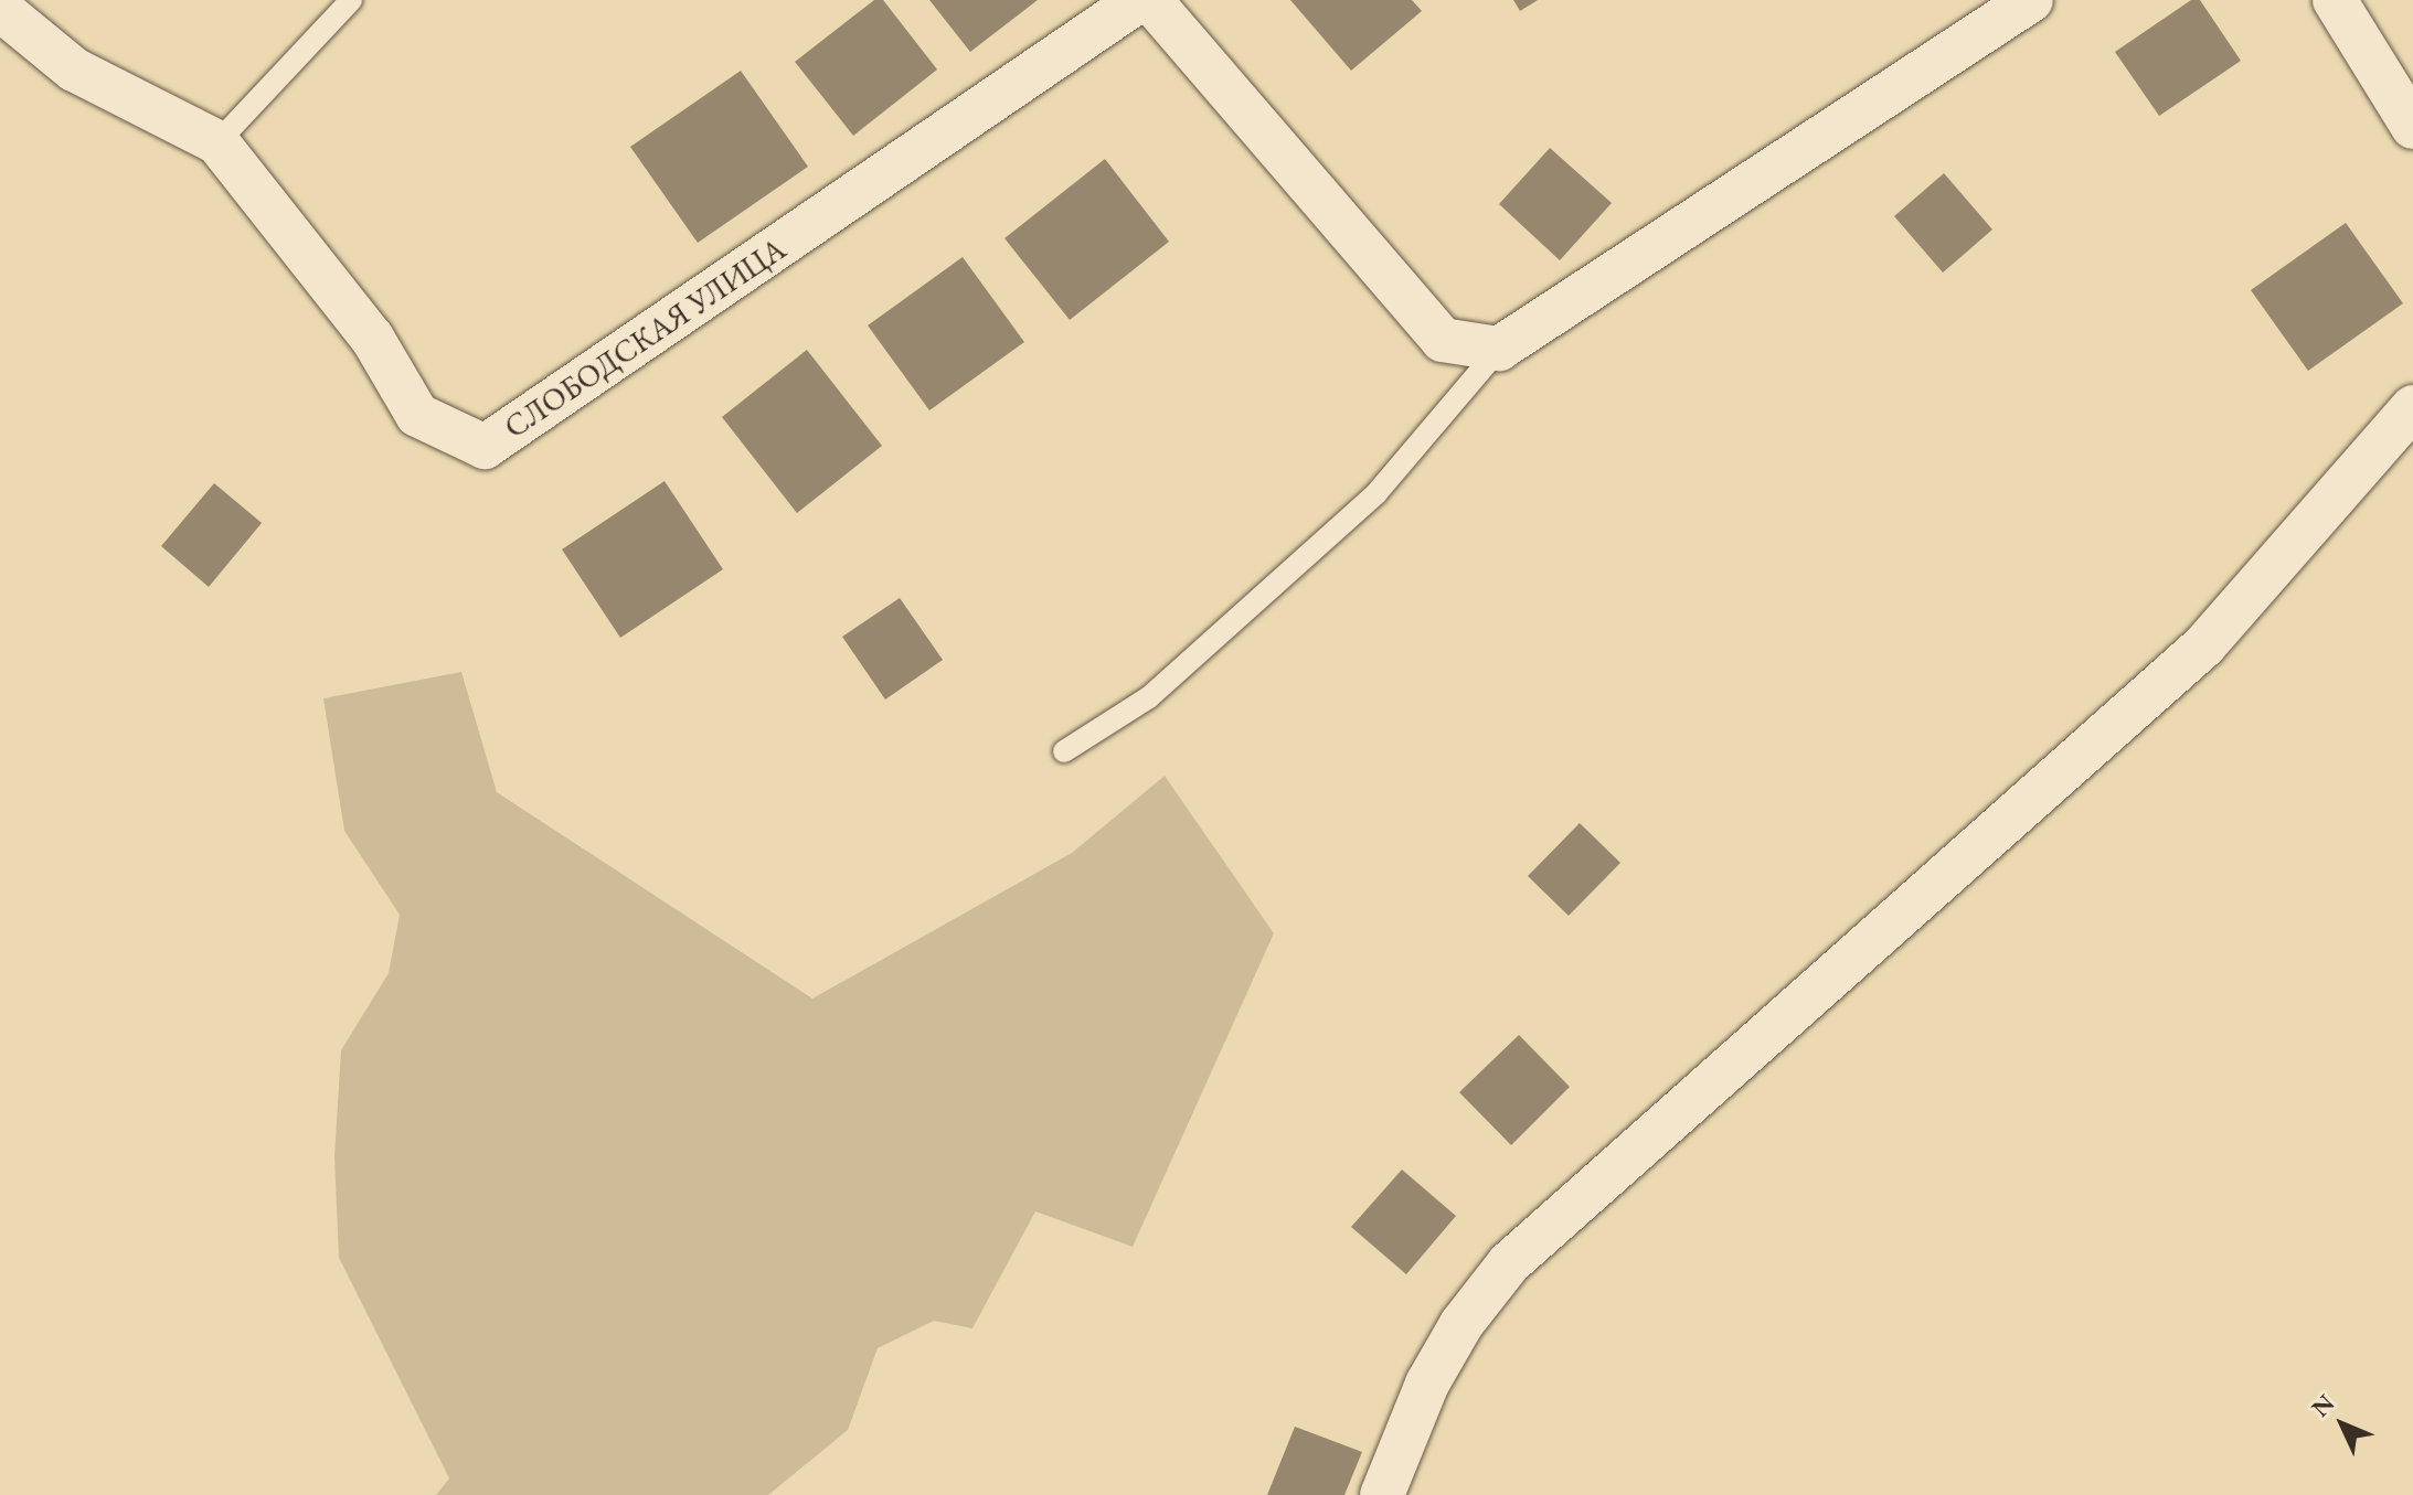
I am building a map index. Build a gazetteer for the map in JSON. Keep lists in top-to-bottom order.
{
  "streets": {
    "street": ["СЛОБОДСКАЯ УЛИЦА"]
  },
  "north": "top left"
}
